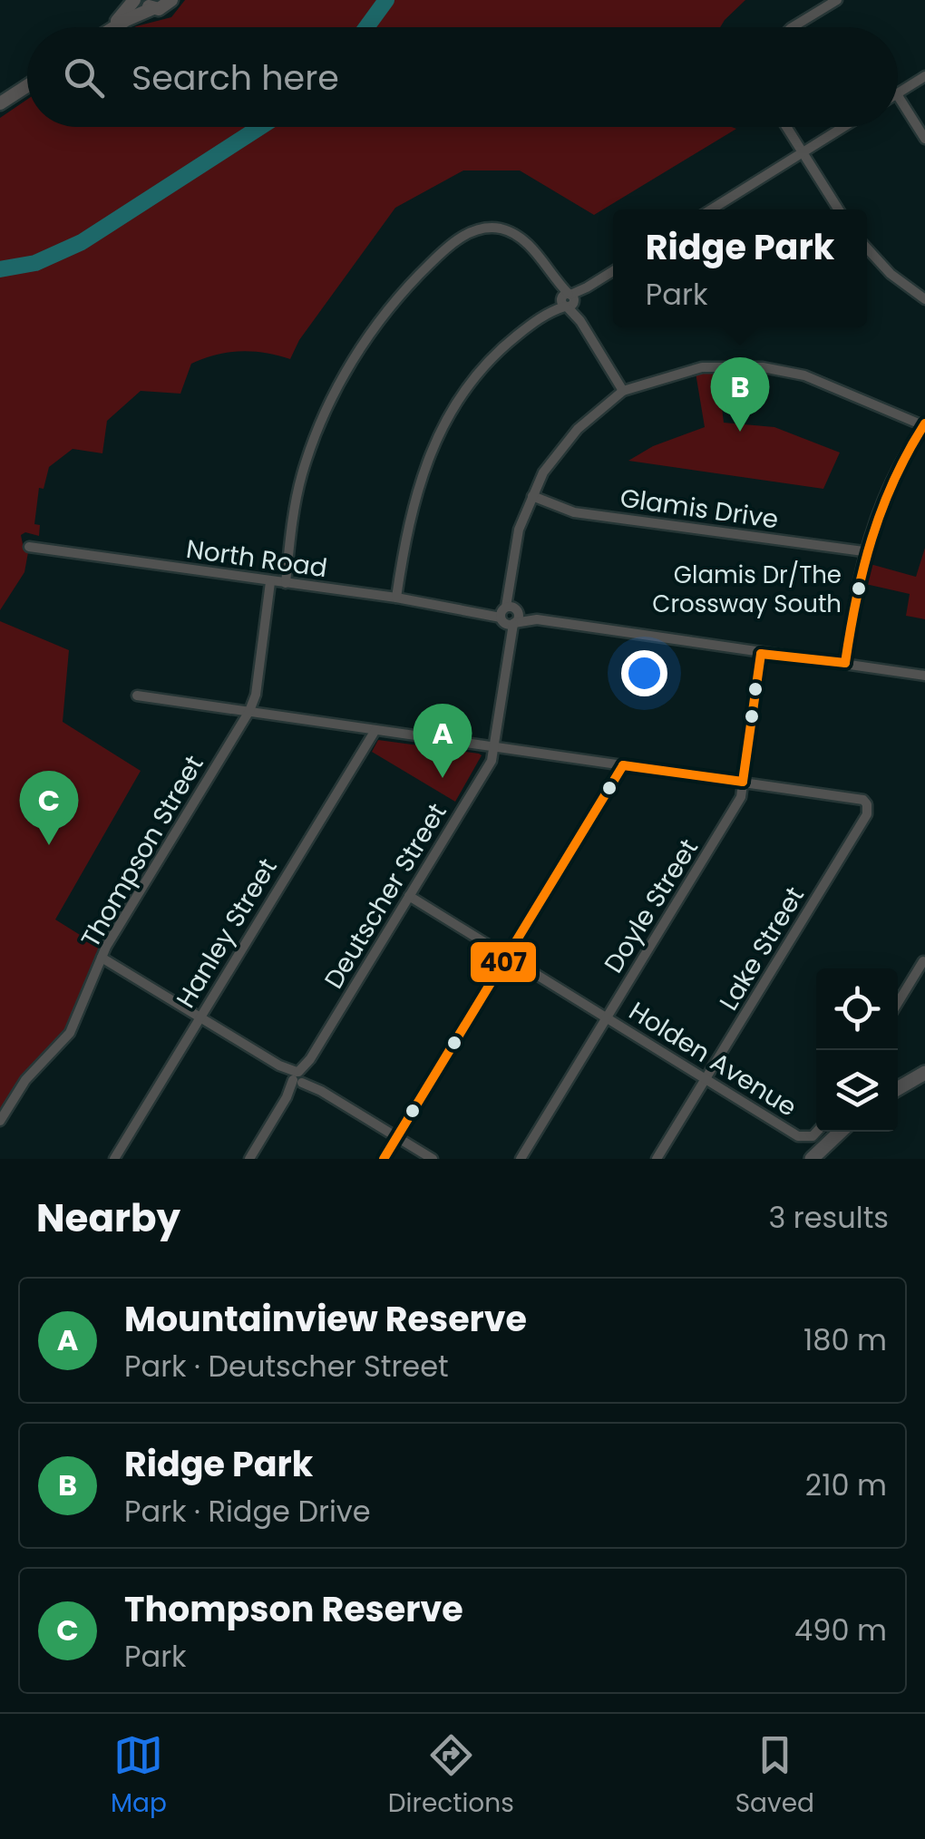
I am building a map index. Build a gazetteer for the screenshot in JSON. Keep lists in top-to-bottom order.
{
  "streets": {
    "street": [
      "Glamis Drive",
      "North Road",
      "Thompson Street",
      "Deutscher Street",
      "Doyle Street",
      "Hanley Street",
      "Lake Street",
      "Holden Avenue"
    ]
  },
  "crossings": [
    ["Glamis Drive", "Deutscher Street"],
    ["North Road", "Thompson Street"],
    ["North Road", "Deutscher Street"],
    ["North Road", "Doyle Street"],
    ["Deutscher Street", "Holden Avenue"],
    ["Doyle Street", "Lake Street"],
    ["Doyle Street", "Holden Avenue"],
    ["Lake Street", "Holden Avenue"]
  ],
  "places": ["Glamis Dr/The Crossway South"],
  "lines": ["transit line 407"],
  "page": {
    "search": "Search here",
    "popup": ["Ridge Park", "Park"],
    "pins": ["B", "A", "C"],
    "heading": ["Nearby", "3 results"],
    "list": [
      {
        "mark": "A",
        "name": "Mountainview Reserve",
        "note": "Park · Deutscher Street",
        "value": "180 m"
      },
      {
        "mark": "B",
        "name": "Ridge Park",
        "note": "Park · Ridge Drive",
        "value": "210 m"
      },
      {
        "mark": "C",
        "name": "Thompson Reserve",
        "note": "Park",
        "value": "490 m"
      }
    ],
    "nav": ["Map", "Directions", "Saved"]
  }
}
